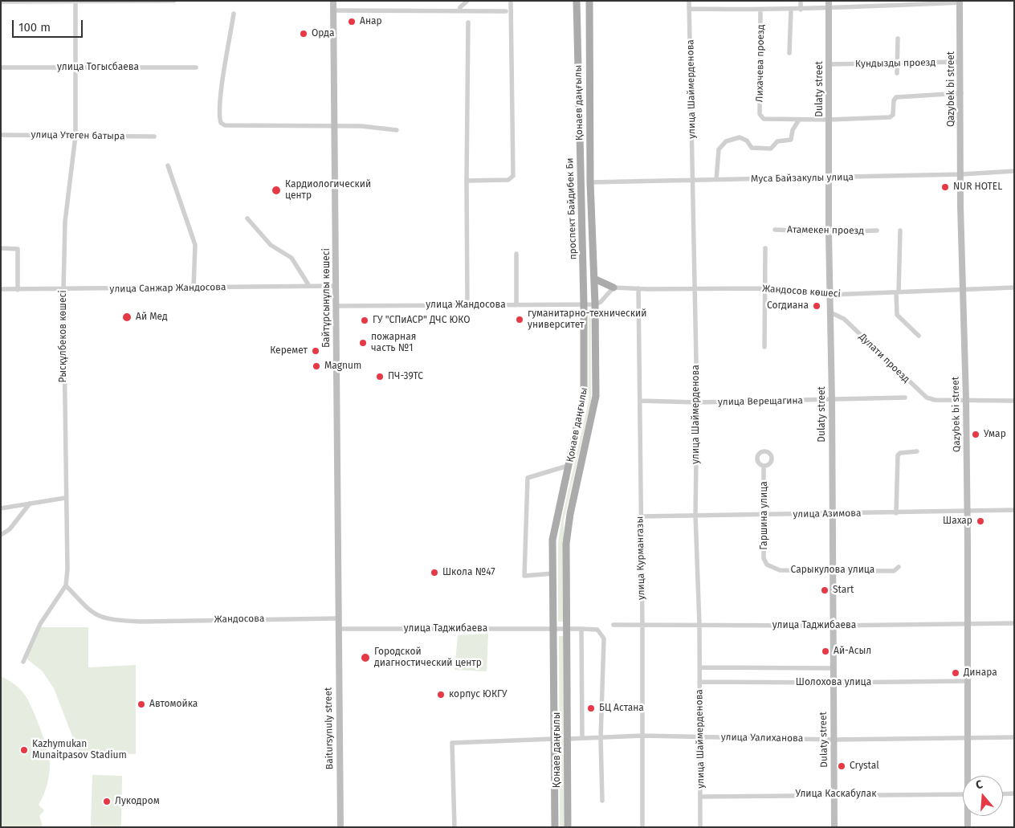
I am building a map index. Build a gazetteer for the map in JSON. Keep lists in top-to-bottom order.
{
  "streets": {
    "main road": [
      "Dulaty street",
      "Qazybek bi street",
      "Қонаев даңғылы",
      "проспект Байдибек Би",
      "Байтұрсынұлы көшесі",
      "Baitursynuly street"
    ],
    "street": [
      "Лихачева проезд",
      "Кундызды проезд",
      "улица Тогысбаева",
      "улица Шаймерденова",
      "улица Утеген батыра",
      "Муса Байзакулы улица",
      "Атамекен проезд",
      "улица Санжар Жандосова",
      "Жандосов көшесі",
      "улица Жандосова",
      "Рысқұлбеков көшесі",
      "Дулати проезд",
      "улица Верещагина",
      "улица Азимова",
      "Гаршина улица",
      "улица Курмангазы",
      "Сарыкулова улица",
      "Жандосова",
      "улица Таджибаева",
      "Шолохова улица",
      "улица Уалиханова",
      "Улица Каскабулак"
    ]
  },
  "crossings": [
    ["Лихачева проезд", "улица Шаймерденова"],
    ["Лихачева проезд", "Dulaty street"],
    ["Лихачева проезд", "Qazybek bi street"],
    ["Кундызды проезд", "Dulaty street"],
    ["Кундызды проезд", "Qazybek bi street"],
    ["улица Тогысбаева", "Рысқұлбеков көшесі"],
    ["улица Шаймерденова", "Муса Байзакулы улица"],
    ["улица Шаймерденова", "Жандосов көшесі"],
    ["улица Шаймерденова", "улица Верещагина"],
    ["улица Шаймерденова", "улица Азимова"],
    ["улица Шаймерденова", "улица Таджибаева"],
    ["улица Шаймерденова", "Шолохова улица"],
    ["улица Шаймерденова", "улица Уалиханова"],
    ["улица Шаймерденова", "Улица Каскабулак"],
    ["Dulaty street", "Муса Байзакулы улица"],
    ["Dulaty street", "Атамекен проезд"],
    ["Dulaty street", "Жандосов көшесі"],
    ["Dulaty street", "Дулати проезд"],
    ["Dulaty street", "улица Верещагина"],
    ["Dulaty street", "улица Азимова"],
    ["Dulaty street", "Сарыкулова улица"],
    ["Dulaty street", "улица Таджибаева"],
    ["Dulaty street", "Шолохова улица"],
    ["Dulaty street", "улица Уалиханова"],
    ["Dulaty street", "Улица Каскабулак"],
    ["Qazybek bi street", "Муса Байзакулы улица"],
    ["Qazybek bi street", "Жандосов көшесі"],
    ["Qazybek bi street", "Дулати проезд"],
    ["Qazybek bi street", "улица Азимова"],
    ["Qazybek bi street", "улица Таджибаева"],
    ["Qazybek bi street", "Шолохова улица"],
    ["Qazybek bi street", "улица Уалиханова"],
    ["Қонаев даңғылы", "Муса Байзакулы улица"],
    ["Қонаев даңғылы", "проспект Байдибек Би"],
    ["Қонаев даңғылы", "улица Жандосова"],
    ["Қонаев даңғылы", "улица Таджибаева"],
    ["Қонаев даңғылы", "улица Уалиханова"],
    ["улица Утеген батыра", "Рысқұлбеков көшесі"],
    ["улица Санжар Жандосова", "Байтұрсынұлы көшесі"],
    ["улица Санжар Жандосова", "Рысқұлбеков көшесі"],
    ["Жандосов көшесі", "улица Курмангазы"],
    ["Байтұрсынұлы көшесі", "улица Жандосова"],
    ["Байтұрсынұлы көшесі", "Жандосова"],
    ["Байтұрсынұлы көшесі", "улица Таджибаева"],
    ["Байтұрсынұлы көшесі", "Baitursynuly street"],
    ["Рысқұлбеков көшесі", "Жандосова"],
    ["улица Верещагина", "улица Курмангазы"],
    ["улица Азимова", "Гаршина улица"],
    ["улица Азимова", "улица Курмангазы"],
    ["Гаршина улица", "Сарыкулова улица"],
    ["улица Курмангазы", "улица Таджибаева"],
    ["улица Курмангазы", "улица Уалиханова"],
    ["улица Таджибаева", "Baitursynuly street"],
    ["улица Таджибаева", "улица Уалиханова"]
  ],
  "places": [
    "Анар",
    "Орда",
    "NUR HOTEL",
    "Кардиологический центр",
    "Согдиана",
    "Ай Мед",
    "гуманитарно-технический университет",
    "ГУ \"СПиАСР\" ДЧС ЮКО",
    "пожарная часть №1",
    "Керемет",
    "Magnum",
    "ПЧ-39ТС",
    "Умар",
    "Шахар",
    "Школа №47",
    "Start",
    "Ай-Асыл",
    "Городской диагностический центр",
    "Динара",
    "корпус ЮКГУ",
    "Автомойка",
    "БЦ Астана",
    "Kazhymukan Munaitpasov Stadium",
    "Crystal",
    "Лукодром"
  ],
  "scale_bar": "100 m",
  "north": "top"
}
